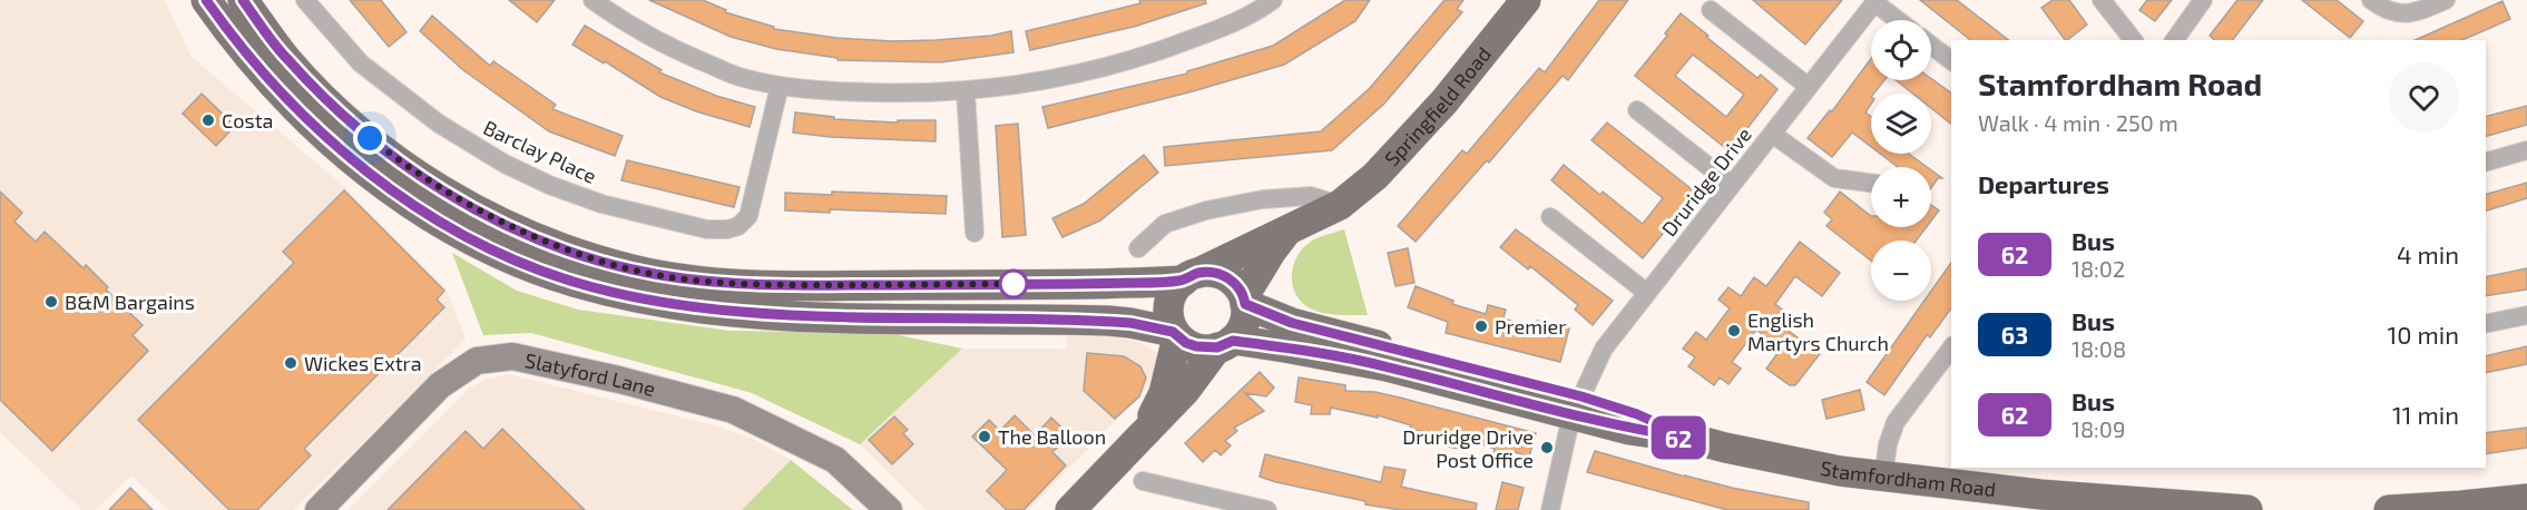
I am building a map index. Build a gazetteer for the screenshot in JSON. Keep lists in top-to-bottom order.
{
  "streets": {
    "main road": ["Springfield Road", "Stamfordham Road"],
    "street": ["Barclay Place", "Druridge Drive", "Slatyford Lane"]
  },
  "crossings": [
    ["Springfield Road", "Stamfordham Road"],
    ["Druridge Drive", "Stamfordham Road"]
  ],
  "places": [
    "Costa",
    "B&M Bargains",
    "Premier",
    "English Martyrs Church",
    "Wickes Extra",
    "The Balloon",
    "Druridge Drive Post Office"
  ],
  "lines": ["bus line 62"],
  "page": {
    "on_map": "62",
    "map_buttons": ["+", "−"],
    "heading": [
      ["Stamfordham Road", "Walk · 4 min · 250 m"],
      "Departures"
    ],
    "list": [
      {
        "mark": "62",
        "name": "Bus",
        "note": "18:02",
        "value": "4 min"
      },
      {
        "mark": "63",
        "name": "Bus",
        "note": "18:08",
        "value": "10 min"
      },
      {
        "mark": "62",
        "name": "Bus",
        "note": "18:09",
        "value": "11 min"
      }
    ]
  }
}
